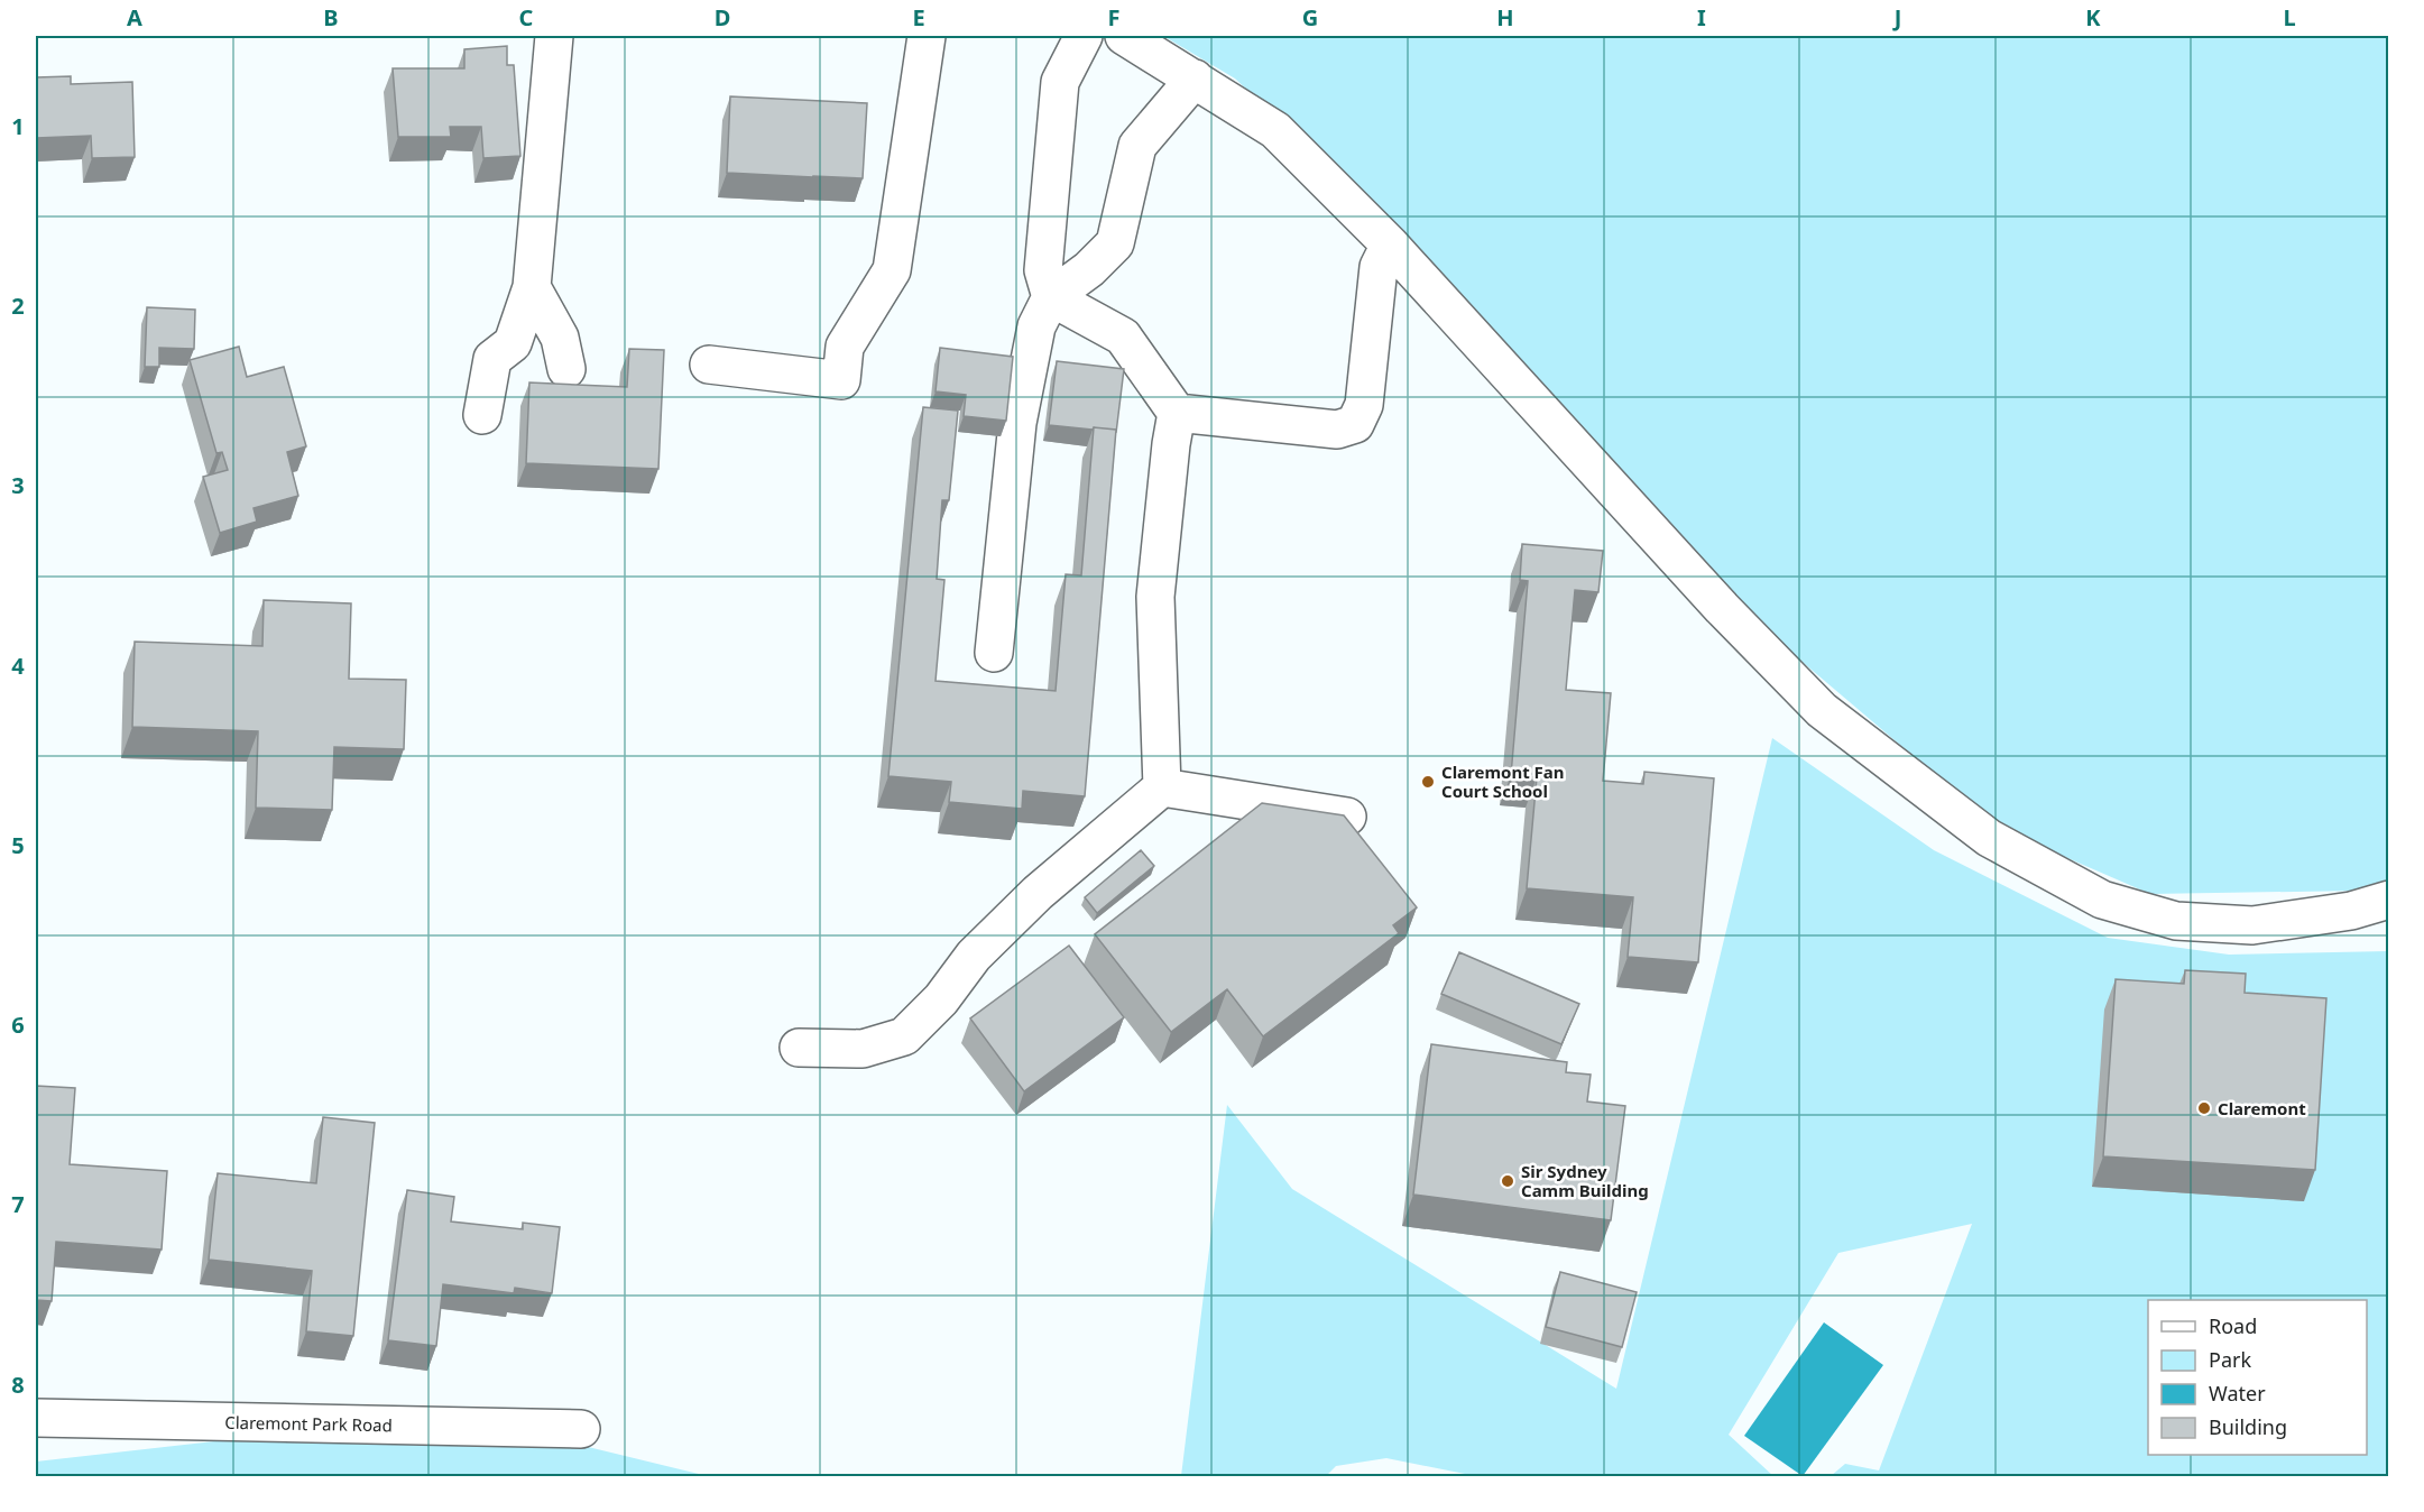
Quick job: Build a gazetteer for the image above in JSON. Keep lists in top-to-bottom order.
{
  "streets": {
    "street": ["Claremont Park Road"]
  },
  "places": ["Claremont Fan Court School", "Claremont", "Sir Sydney Camm Building"],
  "legend": [
    "Road",
    "Park",
    "Water",
    "Building"
  ],
  "grid": {
    "columns": [
      "A",
      "B",
      "C",
      "D",
      "E",
      "F",
      "G",
      "H",
      "I",
      "J",
      "K",
      "L"
    ],
    "rows": [
      "1",
      "2",
      "3",
      "4",
      "5",
      "6",
      "7",
      "8"
    ]
  }
}
